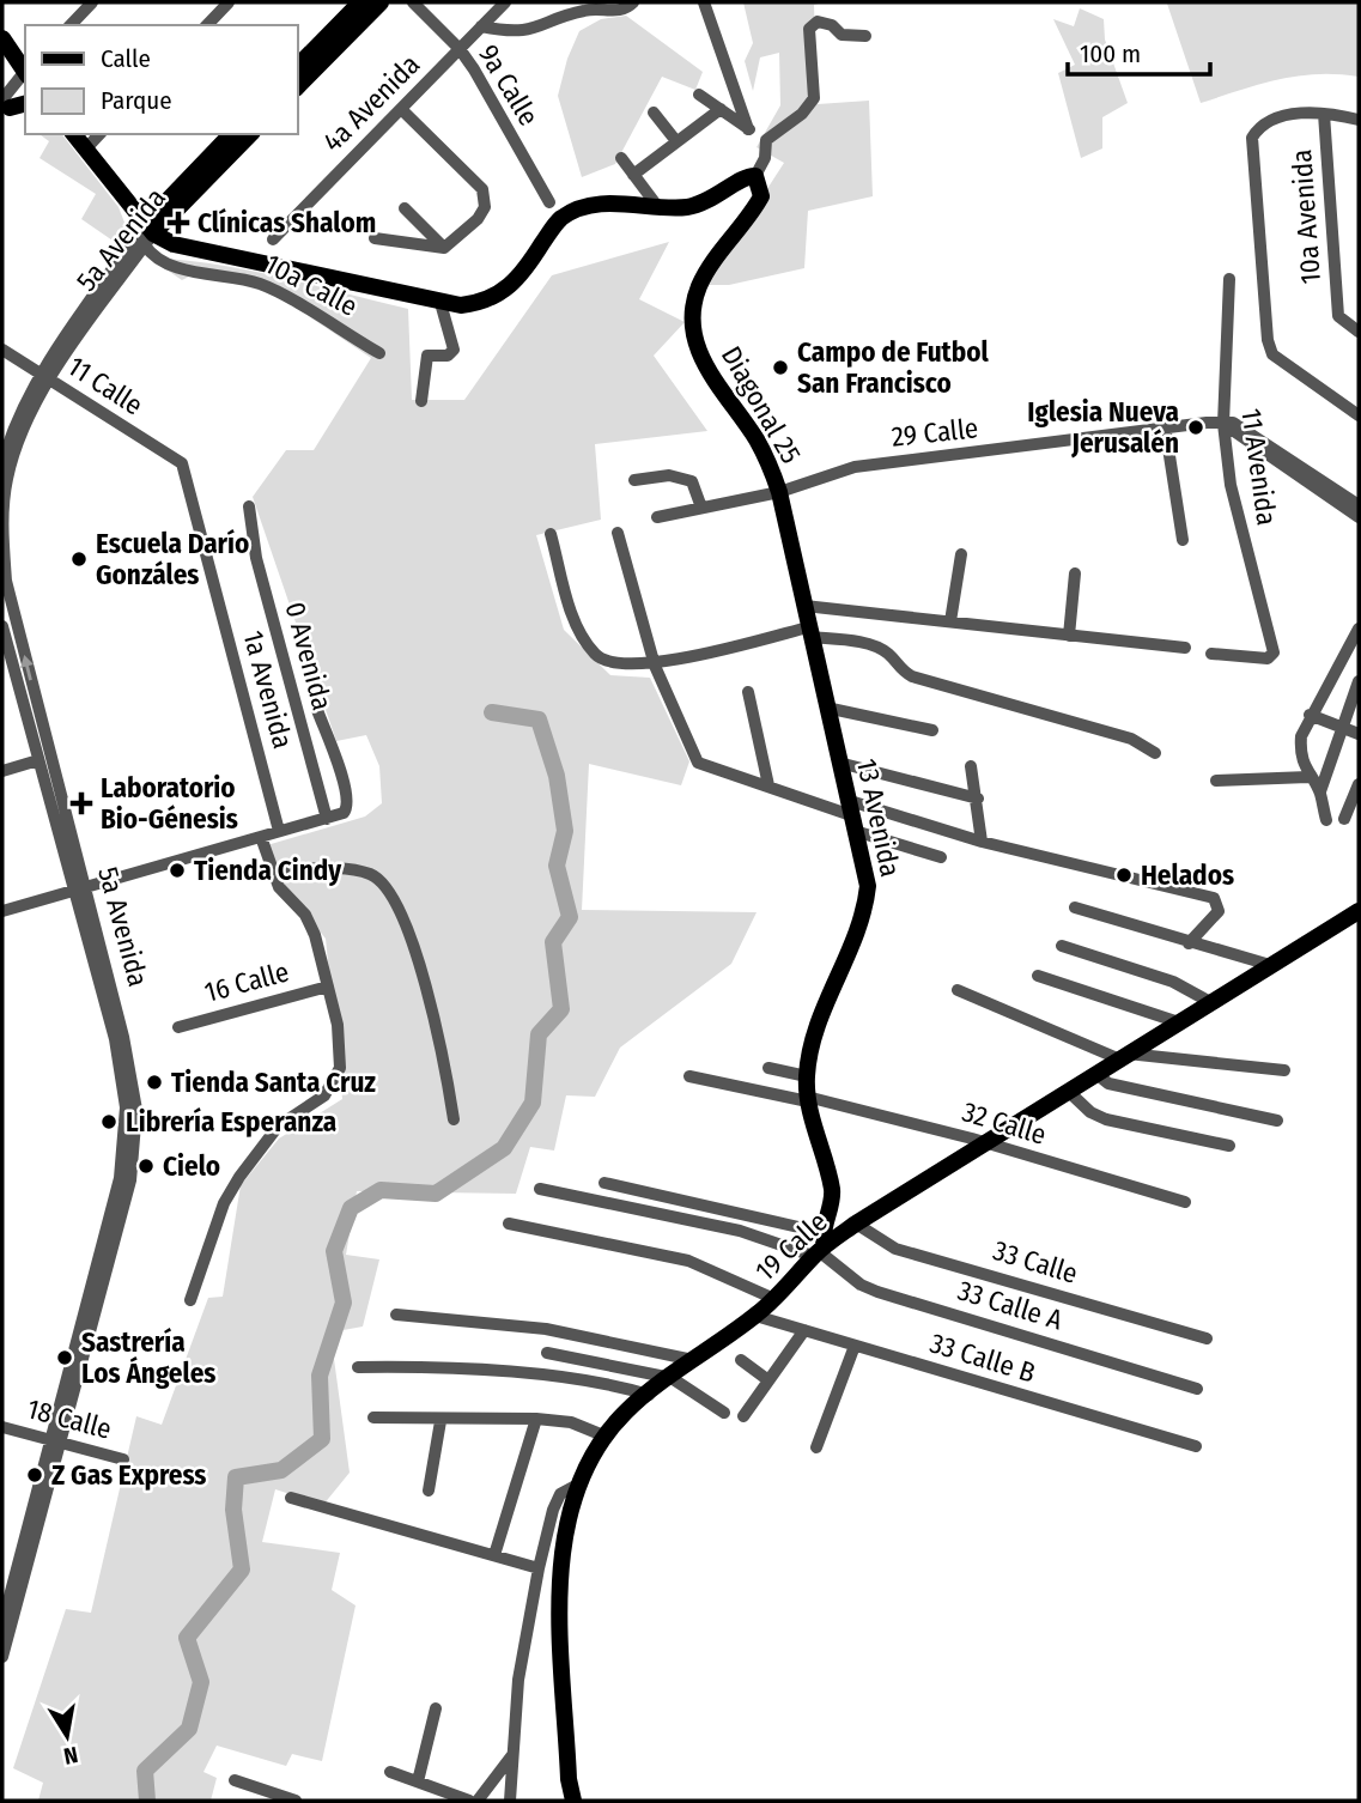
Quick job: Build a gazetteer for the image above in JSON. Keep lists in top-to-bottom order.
{
  "streets": {
    "main road": [
      "5a Avenida",
      "10a Calle",
      "Diagonal 25",
      "13 Avenida",
      "19 Calle"
    ],
    "street": [
      "9a Calle",
      "4a Avenida",
      "10a Avenida",
      "11 Calle",
      "29 Calle",
      "11 Avenida",
      "0 Avenida",
      "1a Avenida",
      "16 Calle",
      "32 Calle",
      "33 Calle",
      "33 Calle A",
      "33 Calle B",
      "18 Calle"
    ]
  },
  "crossings": [
    ["9a Calle", "4a Avenida"],
    ["5a Avenida", "10a Calle"],
    ["5a Avenida", "11 Calle"],
    ["5a Avenida", "18 Calle"],
    ["11 Calle", "1a Avenida"],
    ["Diagonal 25", "29 Calle"],
    ["Diagonal 25", "13 Avenida"],
    ["29 Calle", "11 Avenida"],
    ["29 Calle", "13 Avenida"],
    ["13 Avenida", "32 Calle"],
    ["13 Avenida", "19 Calle"],
    ["13 Avenida", "33 Calle A"],
    ["32 Calle", "19 Calle"],
    ["19 Calle", "33 Calle"],
    ["19 Calle", "33 Calle A"],
    ["19 Calle", "33 Calle B"]
  ],
  "places": {
    "health": ["Clínicas Shalom", "Laboratorio Bio-Génesis"],
    "other": [
      "Campo de Futbol San Francisco",
      "Iglesia Nueva Jerusalén",
      "Escuela Darío Gonzáles",
      "Tienda Cindy",
      "Helados",
      "Tienda Santa Cruz",
      "Librería Esperanza",
      "Cielo",
      "Sastrería Los Ángeles",
      "Z Gas Express"
    ]
  },
  "legend": ["Calle", "Parque"],
  "scale_bar": "100 m",
  "north": "bottom"
}
